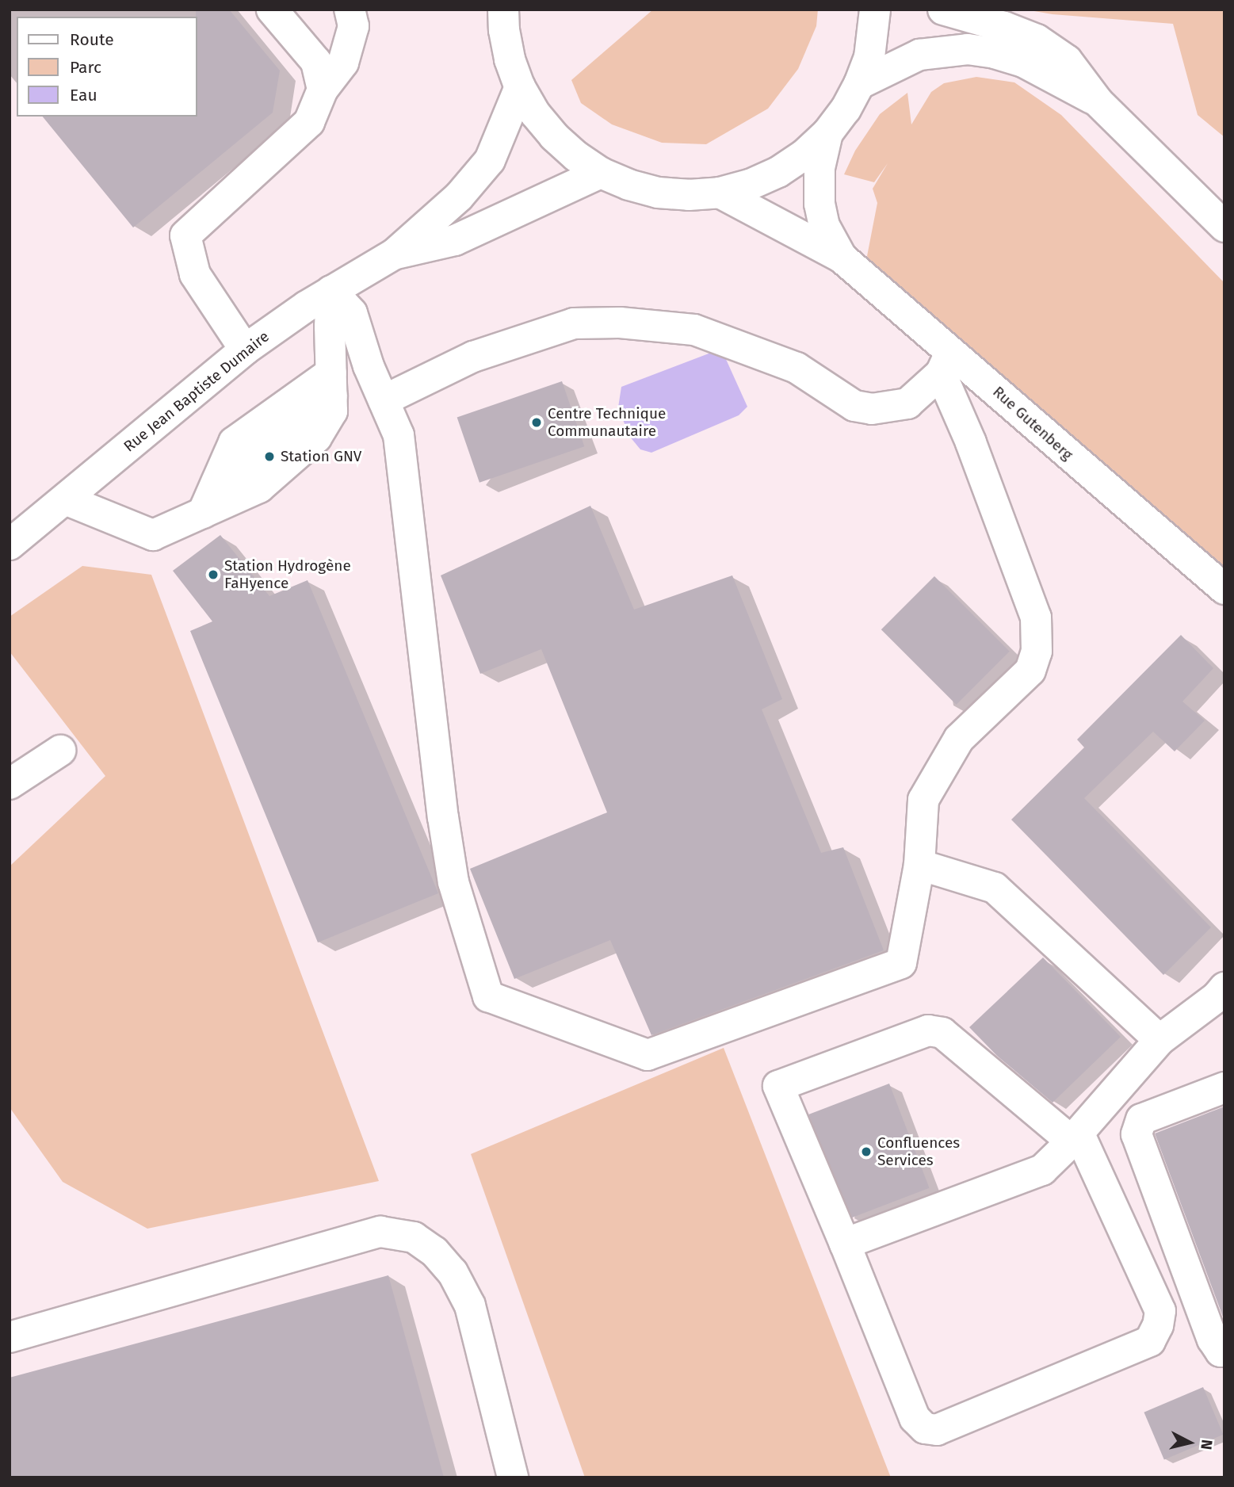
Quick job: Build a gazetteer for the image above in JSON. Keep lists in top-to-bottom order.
{
  "streets": {
    "street": ["Rue Jean Baptiste Dumaire", "Rue Gutenberg"]
  },
  "places": [
    "Centre Technique Communautaire",
    "Station GNV",
    "Station Hydrogène FaHyence",
    "Confluences Services"
  ],
  "legend": ["Route", "Parc", "Eau"],
  "north": "right"
}
